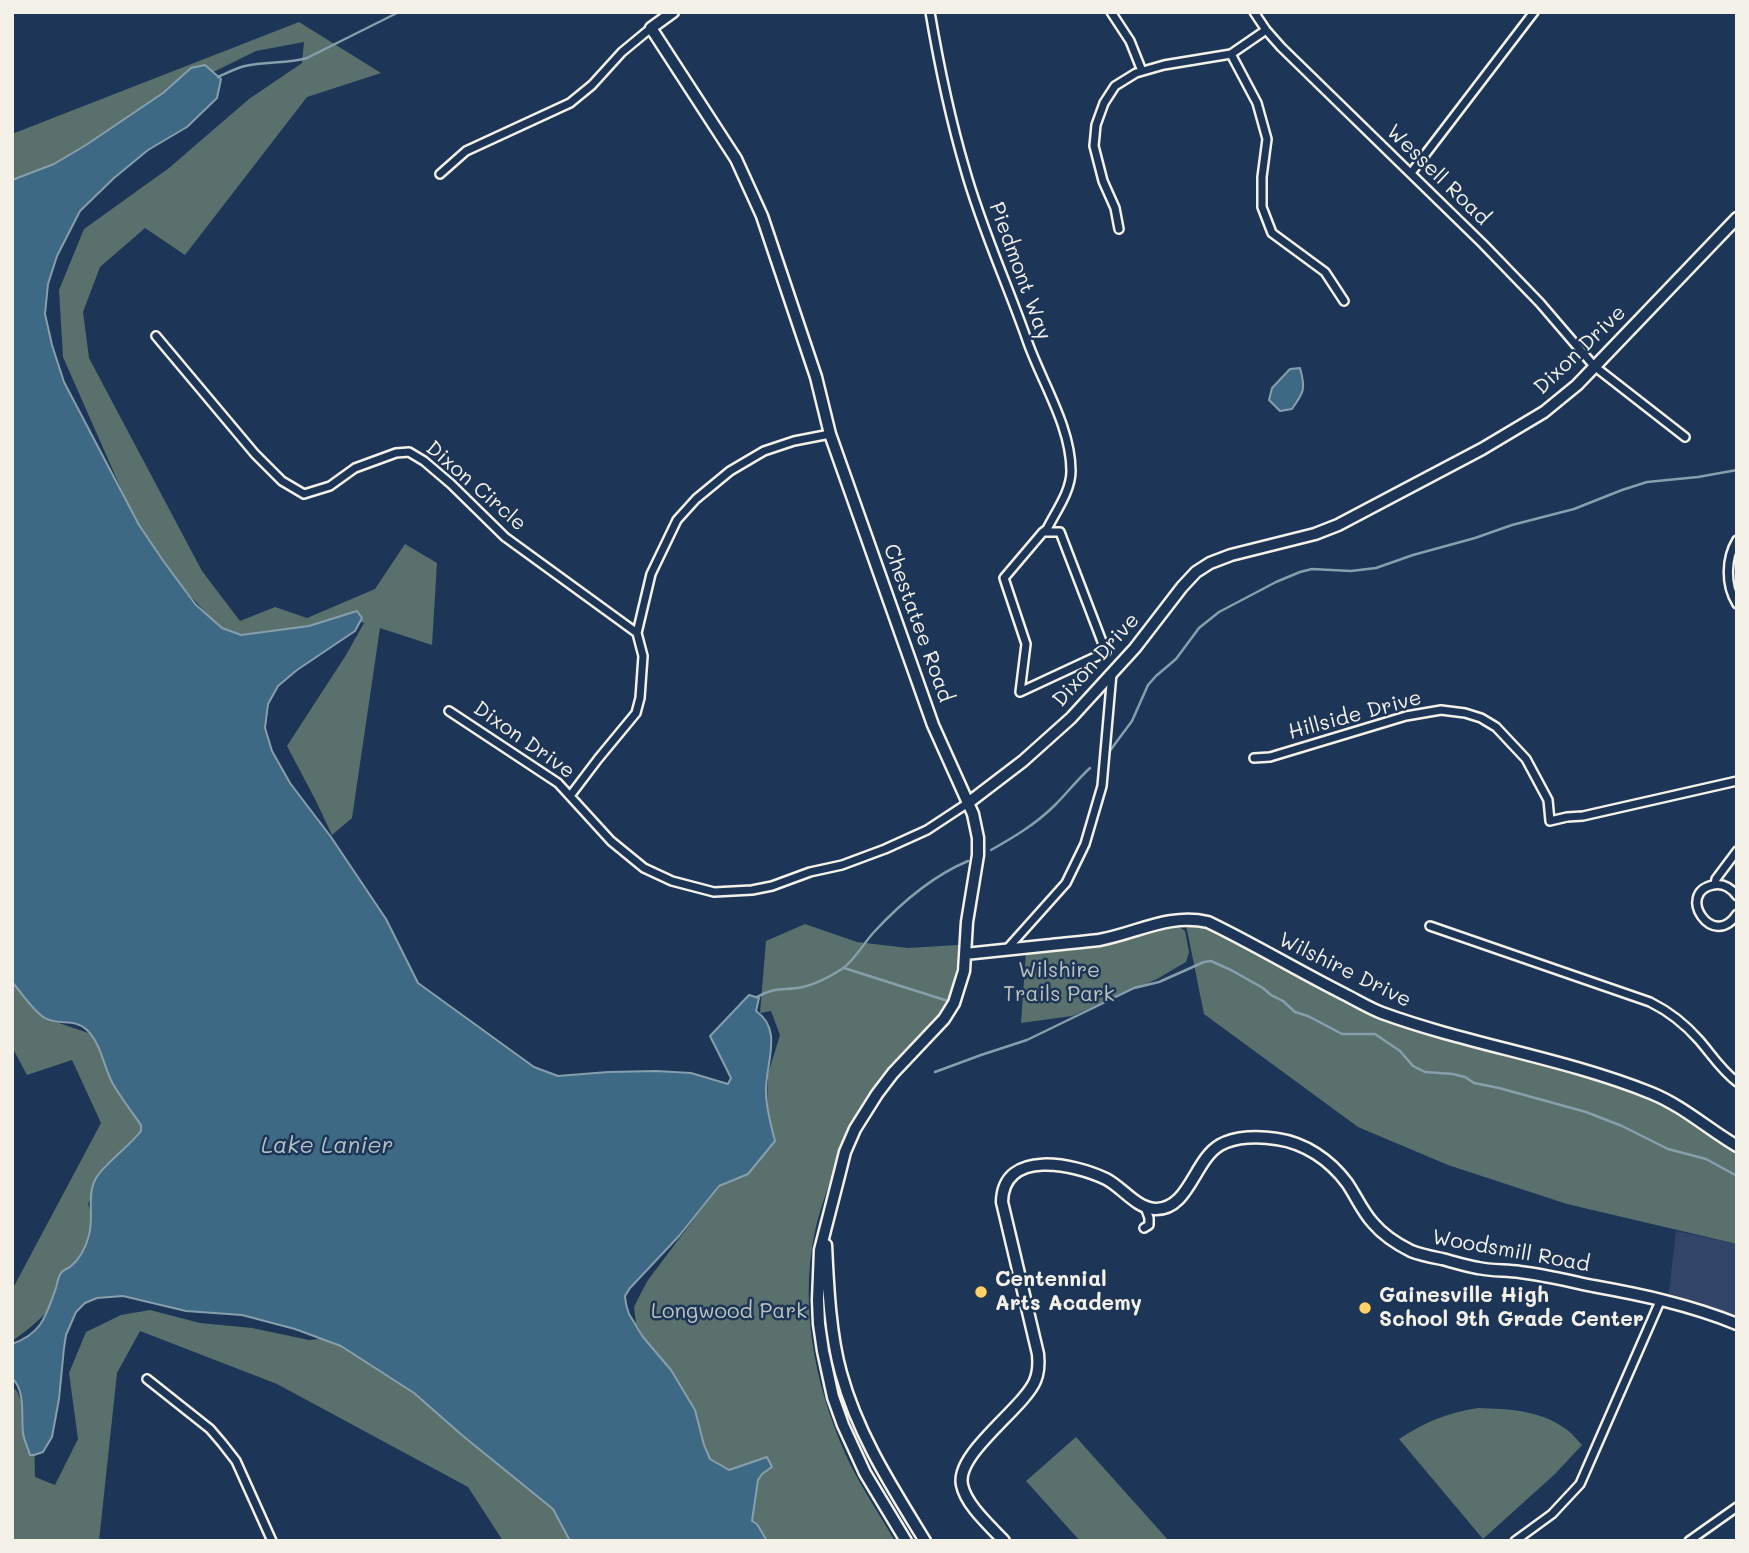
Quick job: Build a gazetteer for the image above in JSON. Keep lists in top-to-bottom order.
{
  "streets": {
    "street": [
      "Wessell Road",
      "Piedmont Way",
      "Dixon Drive",
      "Dixon Circle",
      "Chestatee Road",
      "Hillside Drive",
      "Wilshire Drive",
      "Woodsmill Road"
    ]
  },
  "crossings": [
    ["Wessell Road", "Dixon Drive"],
    ["Dixon Drive", "Chestatee Road"],
    ["Chestatee Road", "Wilshire Drive"]
  ],
  "water": ["Lake Lanier"],
  "parks": ["Wilshire Trails Park", "Longwood Park"],
  "places": ["Centennial Arts Academy", "Gainesville High School 9th Grade Center"]
}
